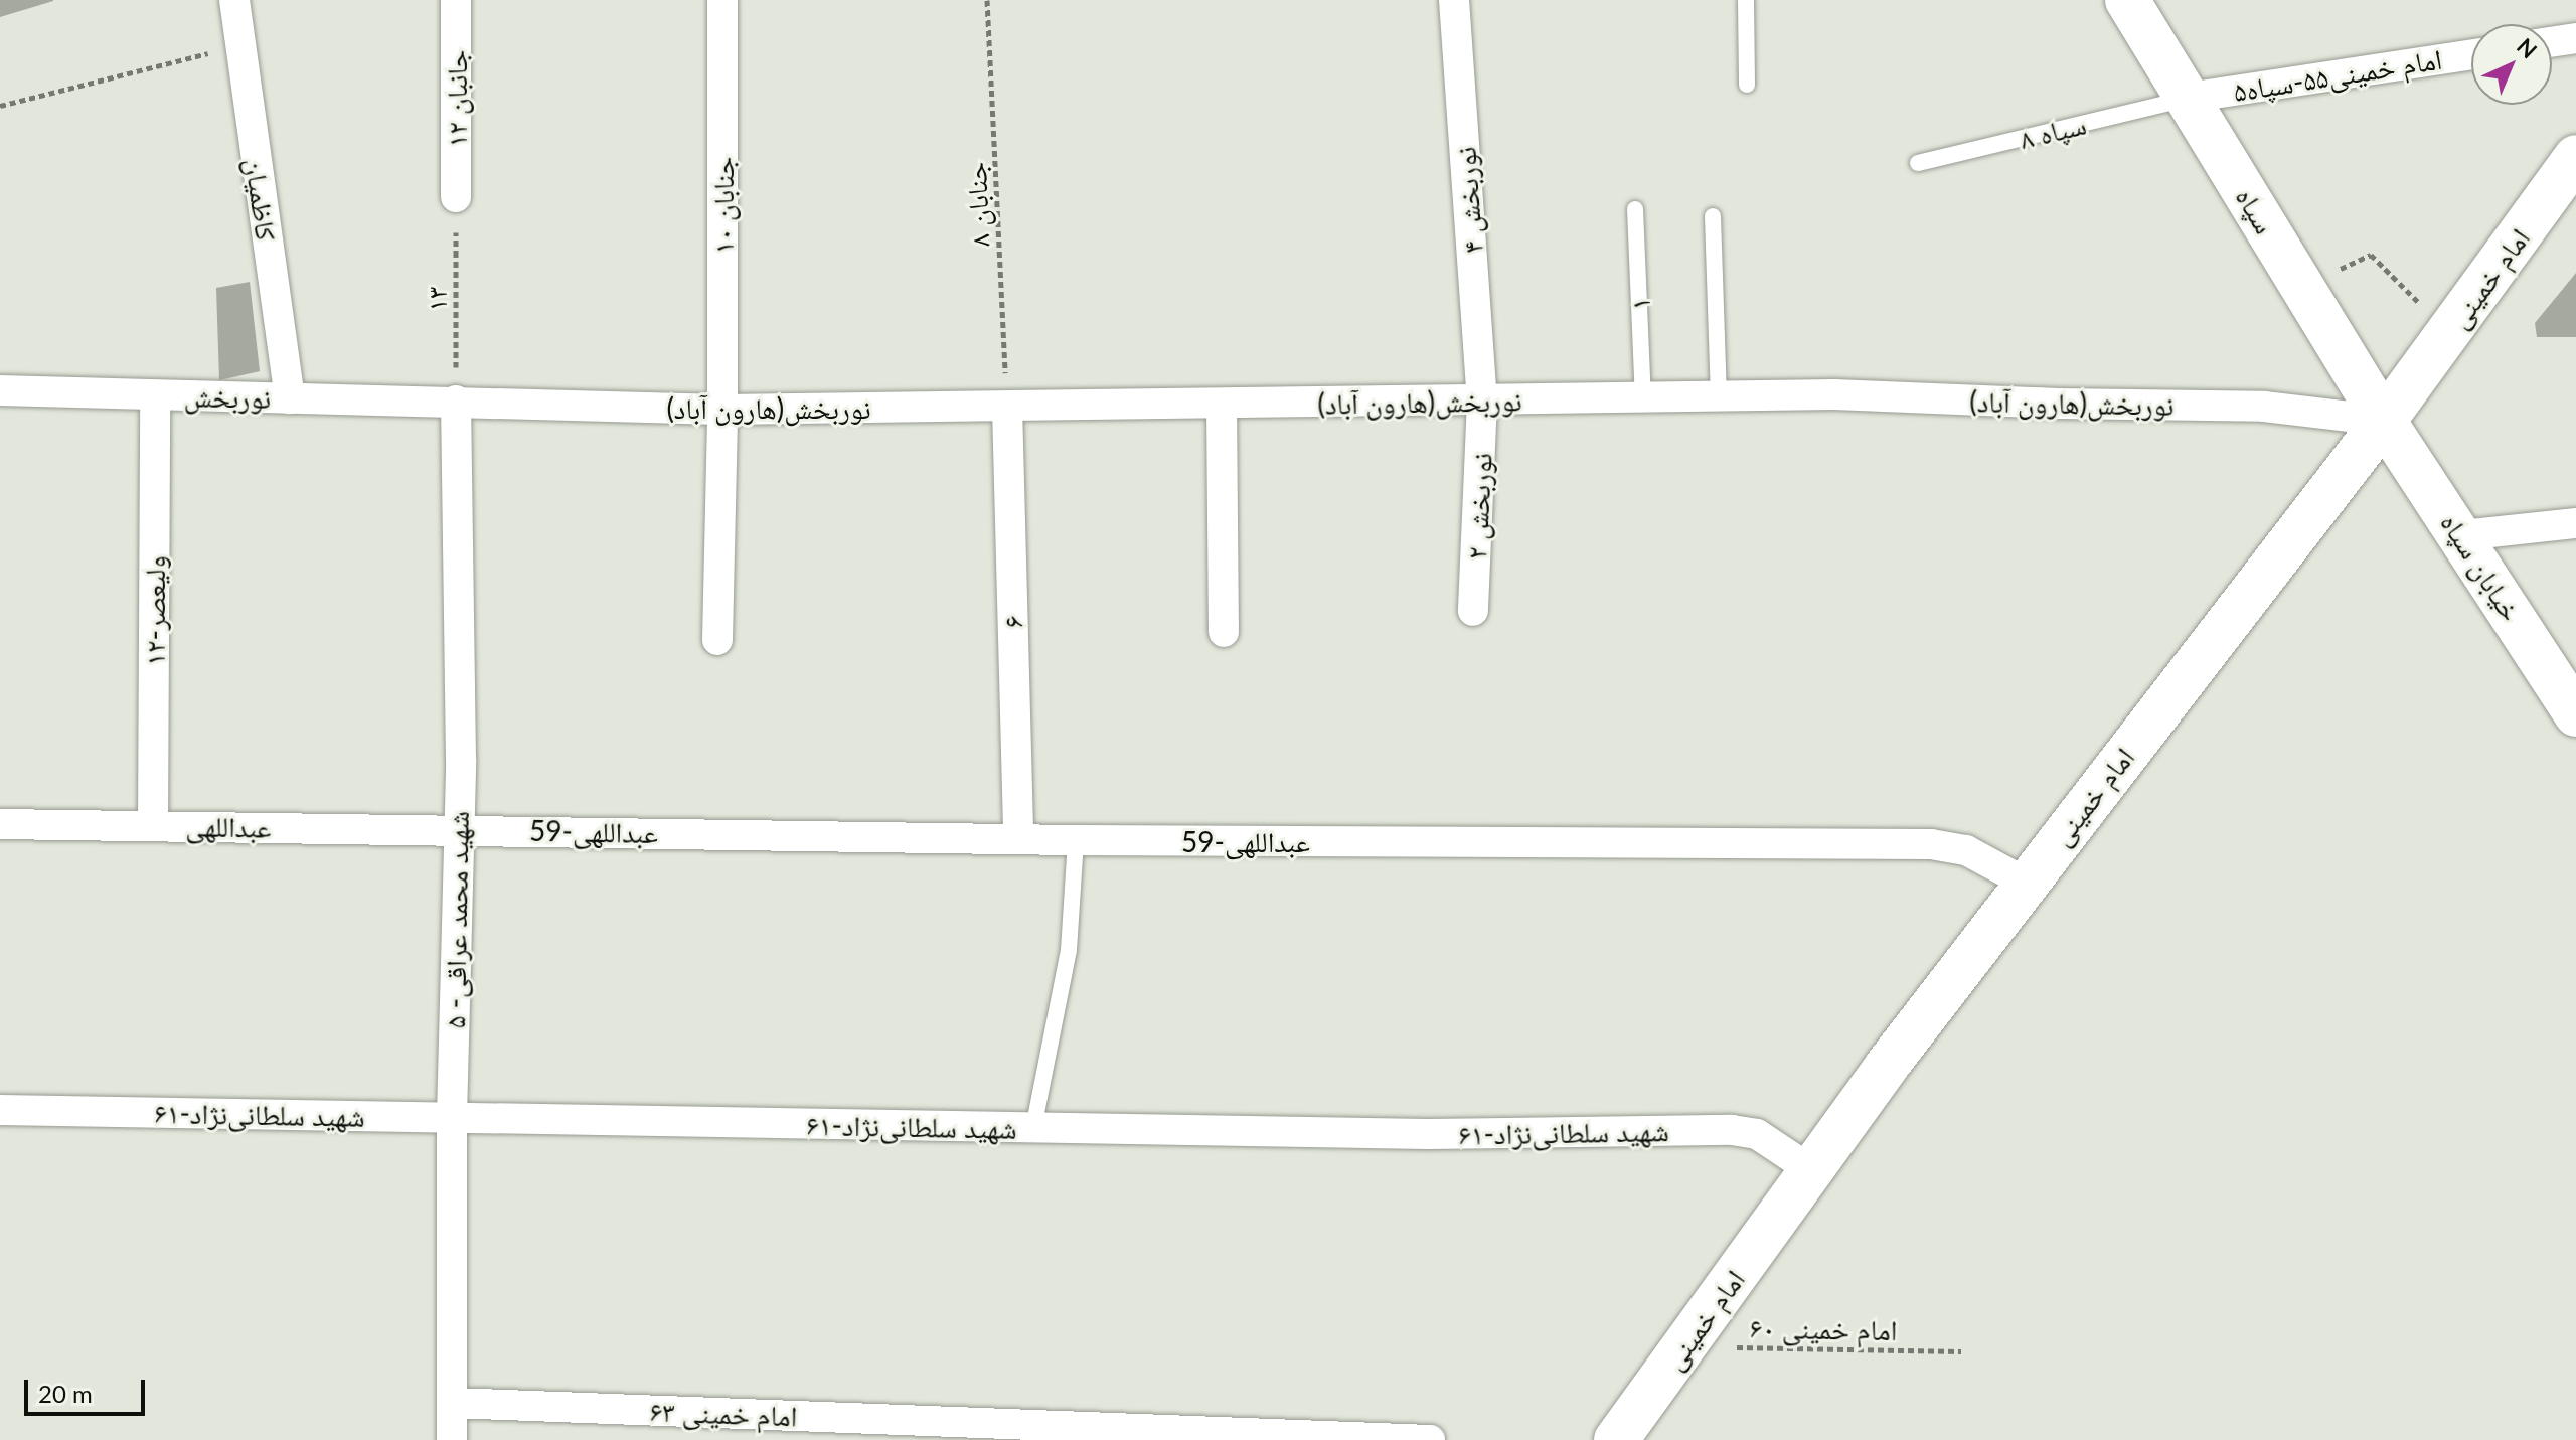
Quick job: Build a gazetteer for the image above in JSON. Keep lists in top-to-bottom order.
{
  "streets": {
    "main road": ["سپاه", "امام خمینی", "خیابان سپاه"],
    "street": [
      "امام خمینی۵۵-سپاه۵",
      "جانبان ۱۲",
      "کاظمیان",
      "نوربخش ۴",
      "جنابان ۱۰",
      "نوربخش",
      "نوربخش(هارون آباد)",
      "نوربخش ۲",
      "ولیعصر-۱۲",
      "۶",
      "عبداللهی",
      "عبداللهی-59",
      "شهید محمد عراقی- ۵",
      "شهید سلطانی‌نژاد-۶۱",
      "امام خمینی ۶۳"
    ],
    "lane": ["سپاه ۸", "۱"],
    "path": ["جنابان ۸", "۱۳", "امام خمینی ۶۰"]
  },
  "crossings": [
    ["امام خمینی۵۵-سپاه۵", "سپاه ۸"],
    ["امام خمینی۵۵-سپاه۵", "سپاه"],
    ["جانبان ۱۲", "۱۳"],
    ["سپاه ۸", "سپاه"],
    ["کاظمیان", "نوربخش"],
    ["نوربخش ۴", "نوربخش(هارون آباد)"],
    ["نوربخش ۴", "نوربخش ۲"],
    ["جنابان ۸", "نوربخش(هارون آباد)"],
    ["جنابان ۸", "۶"],
    ["جنابان ۱۰", "نوربخش(هارون آباد)"],
    ["سپاه", "امام خمینی"],
    ["سپاه", "نوربخش(هارون آباد)"],
    ["سپاه", "خیابان سپاه"],
    ["امام خمینی", "نوربخش(هارون آباد)"],
    ["امام خمینی", "خیابان سپاه"],
    ["امام خمینی", "عبداللهی-59"],
    ["امام خمینی", "شهید سلطانی‌نژاد-۶۱"],
    ["امام خمینی", "امام خمینی ۶۰"],
    ["۱۳", "نوربخش"],
    ["۱۳", "نوربخش(هارون آباد)"],
    ["۱۳", "شهید محمد عراقی- ۵"],
    ["۱", "نوربخش(هارون آباد)"],
    ["نوربخش", "نوربخش(هارون آباد)"],
    ["نوربخش", "ولیعصر-۱۲"],
    ["نوربخش", "شهید محمد عراقی- ۵"],
    ["نوربخش(هارون آباد)", "نوربخش ۲"],
    ["نوربخش(هارون آباد)", "خیابان سپاه"],
    ["نوربخش(هارون آباد)", "۶"],
    ["نوربخش(هارون آباد)", "شهید محمد عراقی- ۵"],
    ["ولیعصر-۱۲", "عبداللهی"],
    ["۶", "عبداللهی-59"],
    ["عبداللهی", "عبداللهی-59"],
    ["عبداللهی", "شهید محمد عراقی- ۵"],
    ["عبداللهی-59", "شهید محمد عراقی- ۵"],
    ["شهید محمد عراقی- ۵", "شهید سلطانی‌نژاد-۶۱"],
    ["شهید محمد عراقی- ۵", "امام خمینی ۶۳"]
  ],
  "scale_bar": "20 m",
  "north": "top right"
}
